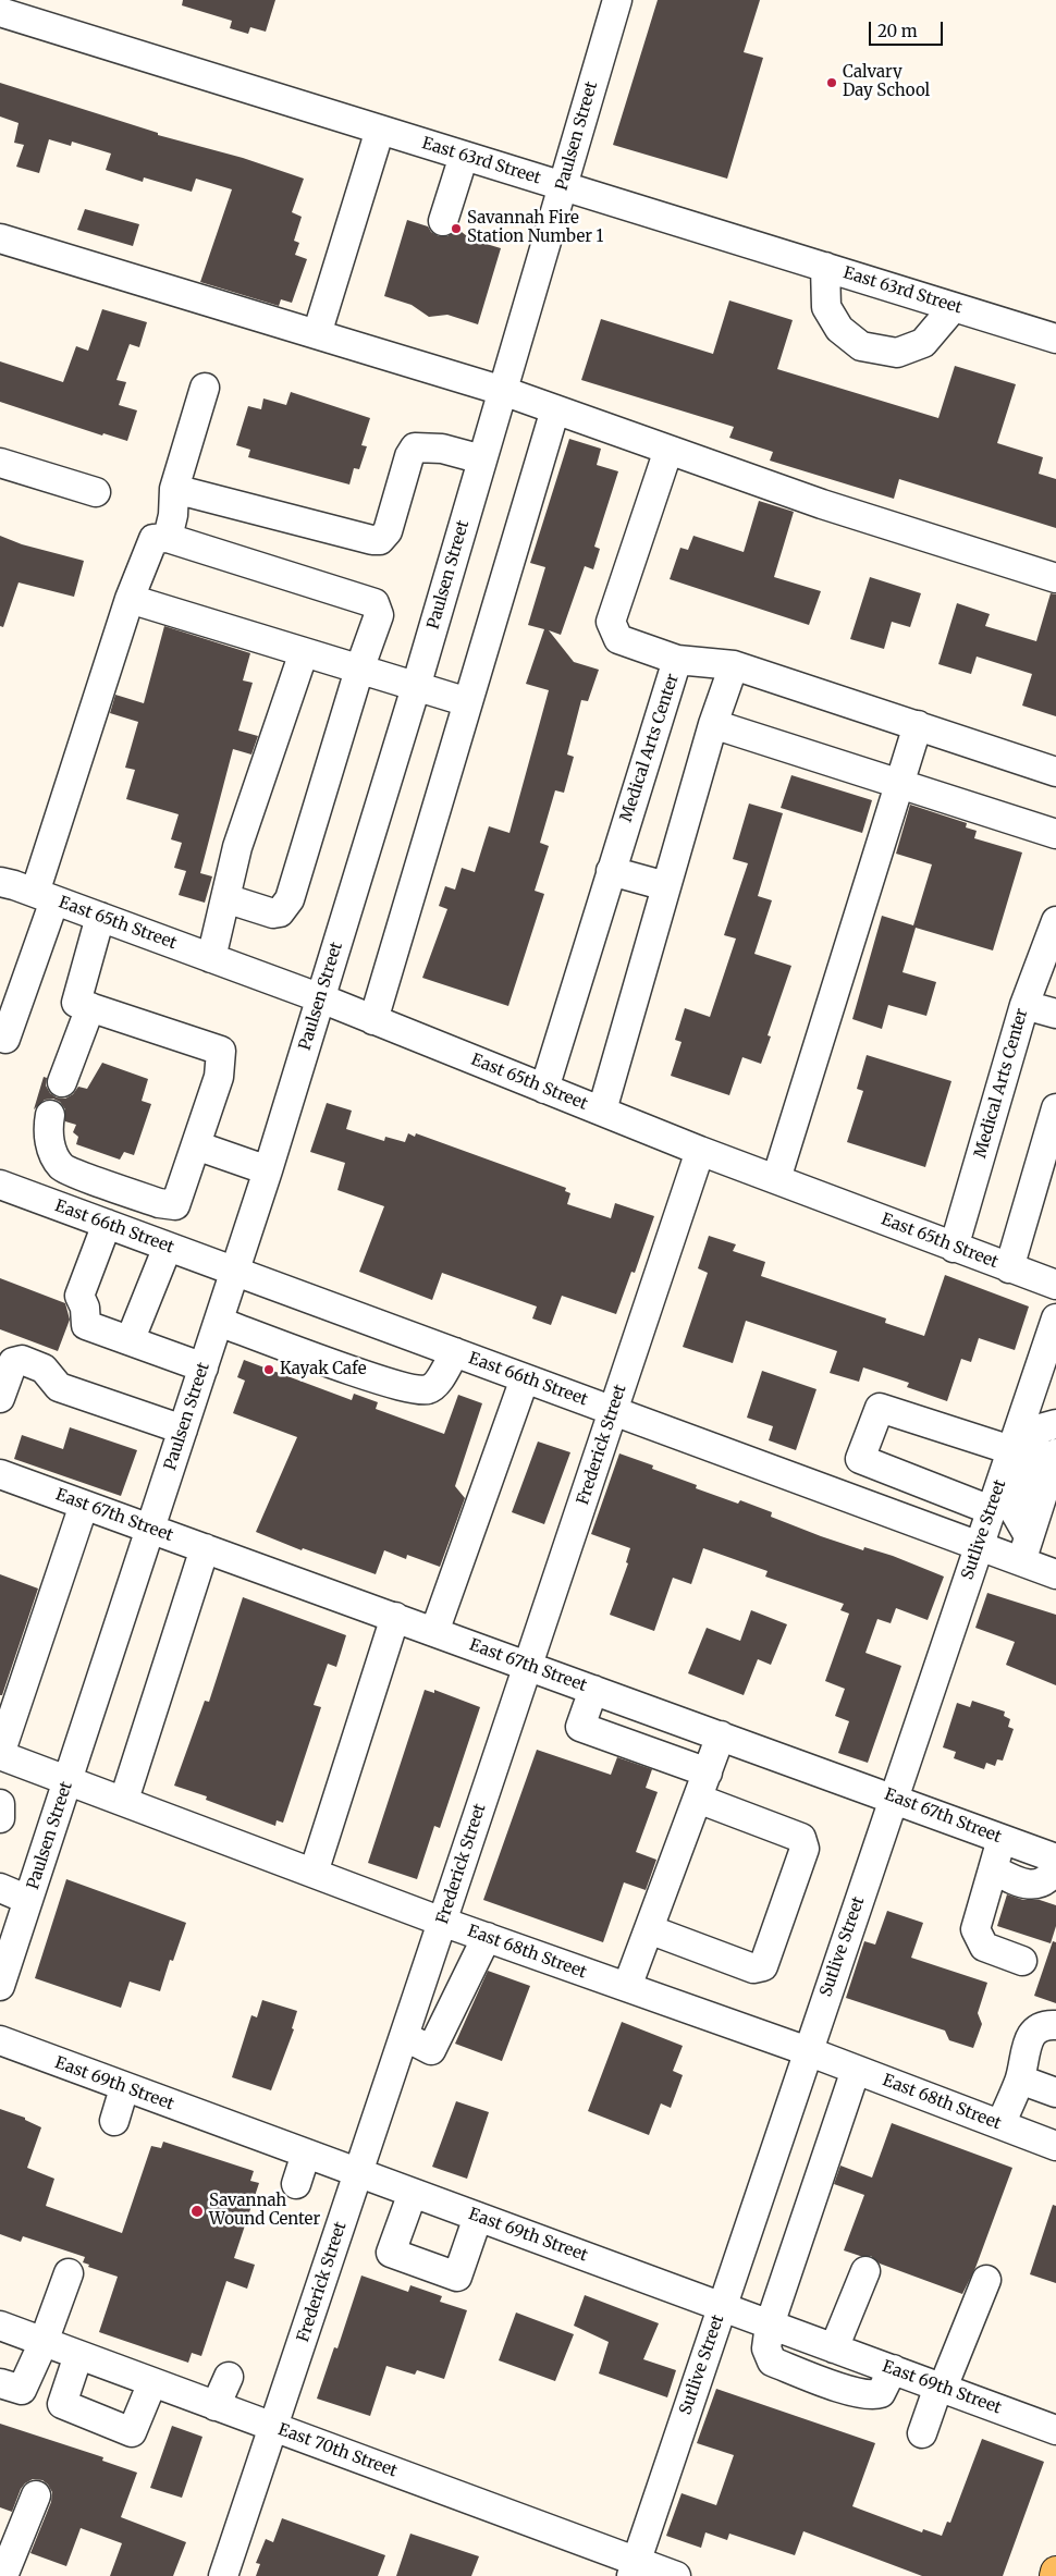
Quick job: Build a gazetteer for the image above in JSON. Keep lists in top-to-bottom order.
{
  "streets": {
    "street": [
      "Paulsen Street",
      "East 63rd Street",
      "Medical Arts Center",
      "East 65th Street",
      "East 66th Street",
      "Frederick Street",
      "East 67th Street",
      "Sutlive Street",
      "East 68th Street",
      "East 69th Street",
      "East 70th Street"
    ]
  },
  "crossings": [
    ["Paulsen Street", "East 63rd Street"],
    ["Paulsen Street", "East 65th Street"],
    ["Paulsen Street", "East 66th Street"],
    ["Paulsen Street", "East 67th Street"],
    ["Paulsen Street", "East 68th Street"],
    ["Medical Arts Center", "East 65th Street"],
    ["East 65th Street", "Frederick Street"],
    ["East 66th Street", "Frederick Street"],
    ["East 66th Street", "Sutlive Street"],
    ["Frederick Street", "East 67th Street"],
    ["Frederick Street", "East 68th Street"],
    ["Frederick Street", "East 69th Street"],
    ["Frederick Street", "East 70th Street"],
    ["East 67th Street", "Sutlive Street"],
    ["Sutlive Street", "East 68th Street"],
    ["Sutlive Street", "East 69th Street"],
    ["Sutlive Street", "East 70th Street"]
  ],
  "places": [
    "Calvary Day School",
    "Savannah Fire Station Number 1",
    "Kayak Cafe",
    "Savannah Wound Center"
  ],
  "scale_bar": "20 m"
}
